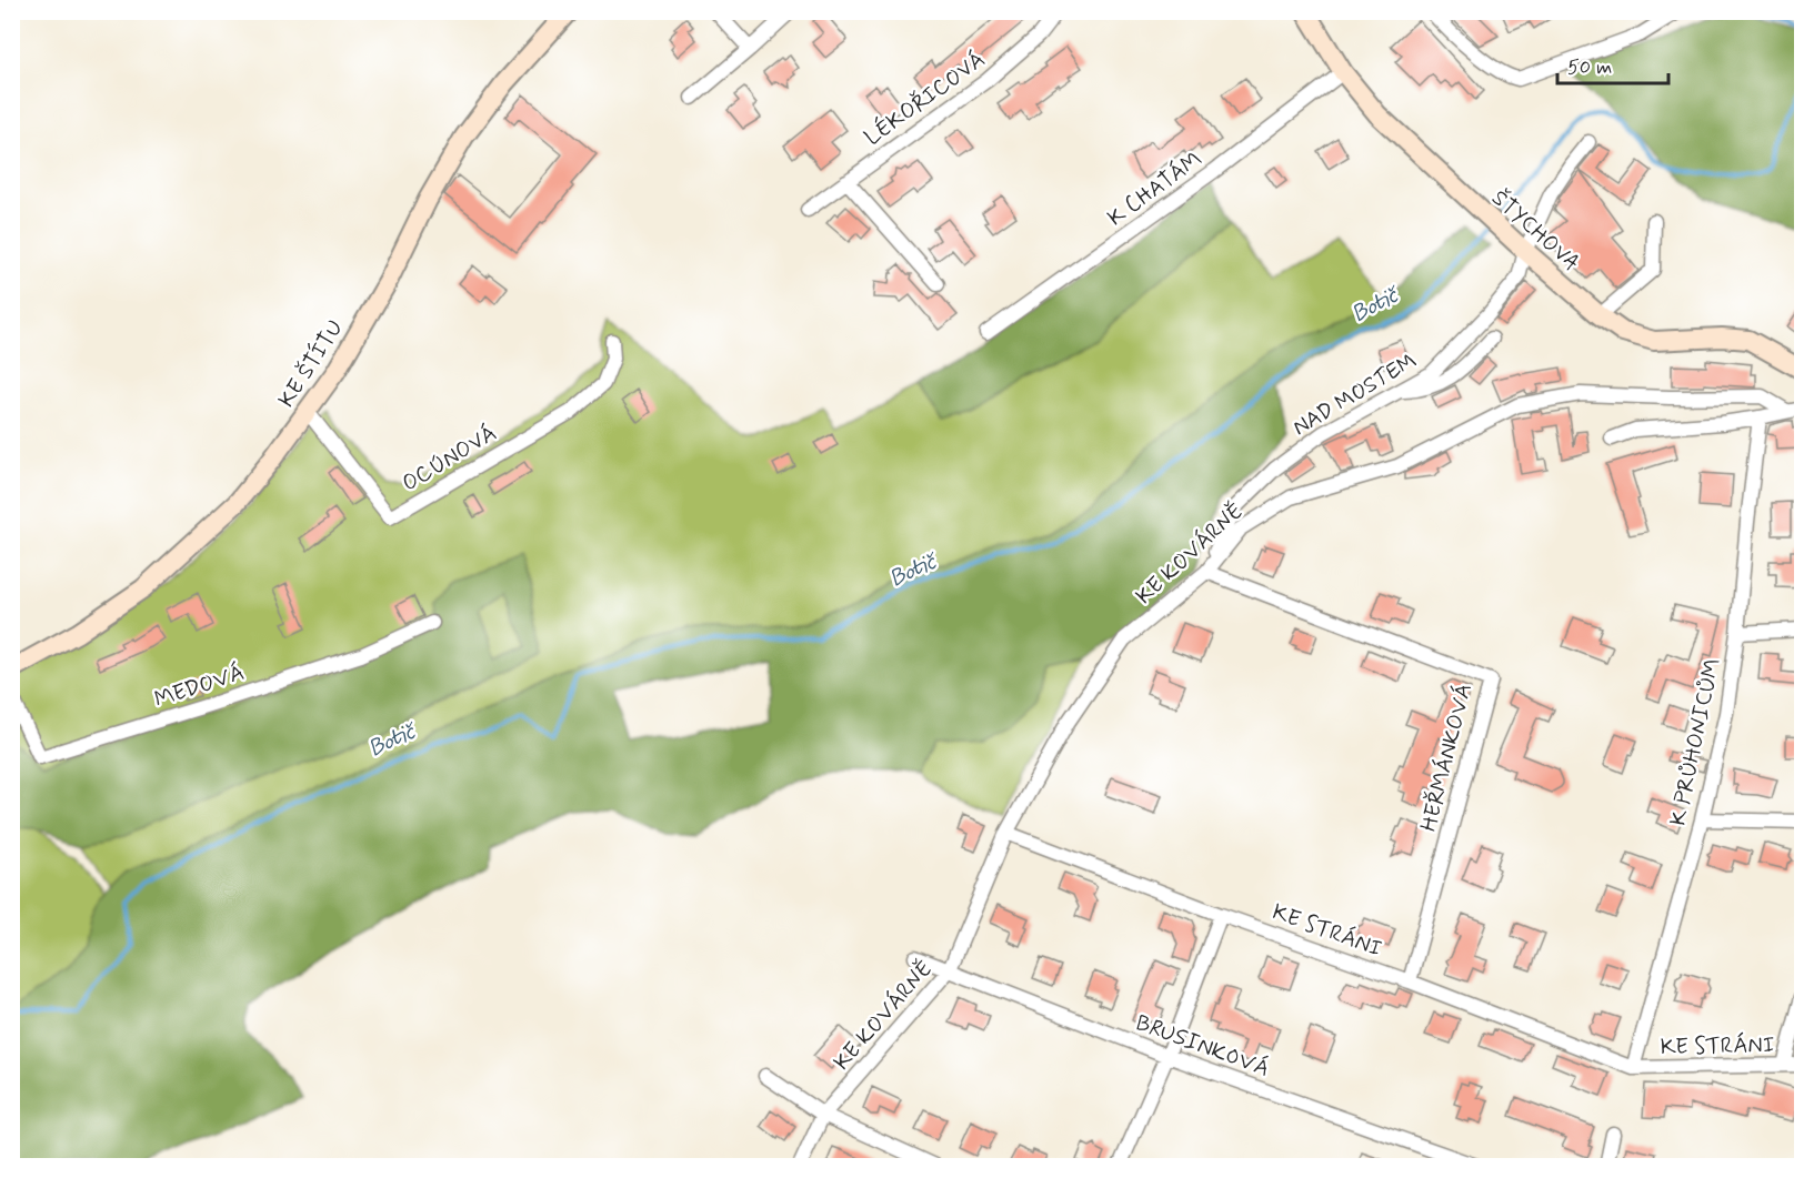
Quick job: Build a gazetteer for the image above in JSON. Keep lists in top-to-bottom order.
{
  "streets": {
    "street": [
      "LÉKOŘICOVÁ",
      "K CHATÁM",
      "ŠTYCHOVA",
      "KE ŠTÍTU",
      "NAD MOSTEM",
      "OCÚNOVÁ",
      "KE KOVÁRNĚ",
      "MEDOVÁ",
      "K PRŮHONICŮM",
      "HEŘMÁNKOVÁ",
      "KE STRÁNI",
      "BRUSINKOVÁ"
    ]
  },
  "crossings": [
    ["K CHATÁM", "ŠTYCHOVA"],
    ["ŠTYCHOVA", "NAD MOSTEM"],
    ["KE ŠTÍTU", "OCÚNOVÁ"],
    ["NAD MOSTEM", "KE KOVÁRNĚ"],
    ["NAD MOSTEM", "HEŘMÁNKOVÁ"],
    ["KE KOVÁRNĚ", "HEŘMÁNKOVÁ"],
    ["KE KOVÁRNĚ", "KE STRÁNI"],
    ["KE KOVÁRNĚ", "BRUSINKOVÁ"],
    ["K PRŮHONICŮM", "KE STRÁNI"],
    ["HEŘMÁNKOVÁ", "KE STRÁNI"]
  ],
  "water": ["Botič"],
  "scale_bar": "50 m"
}
